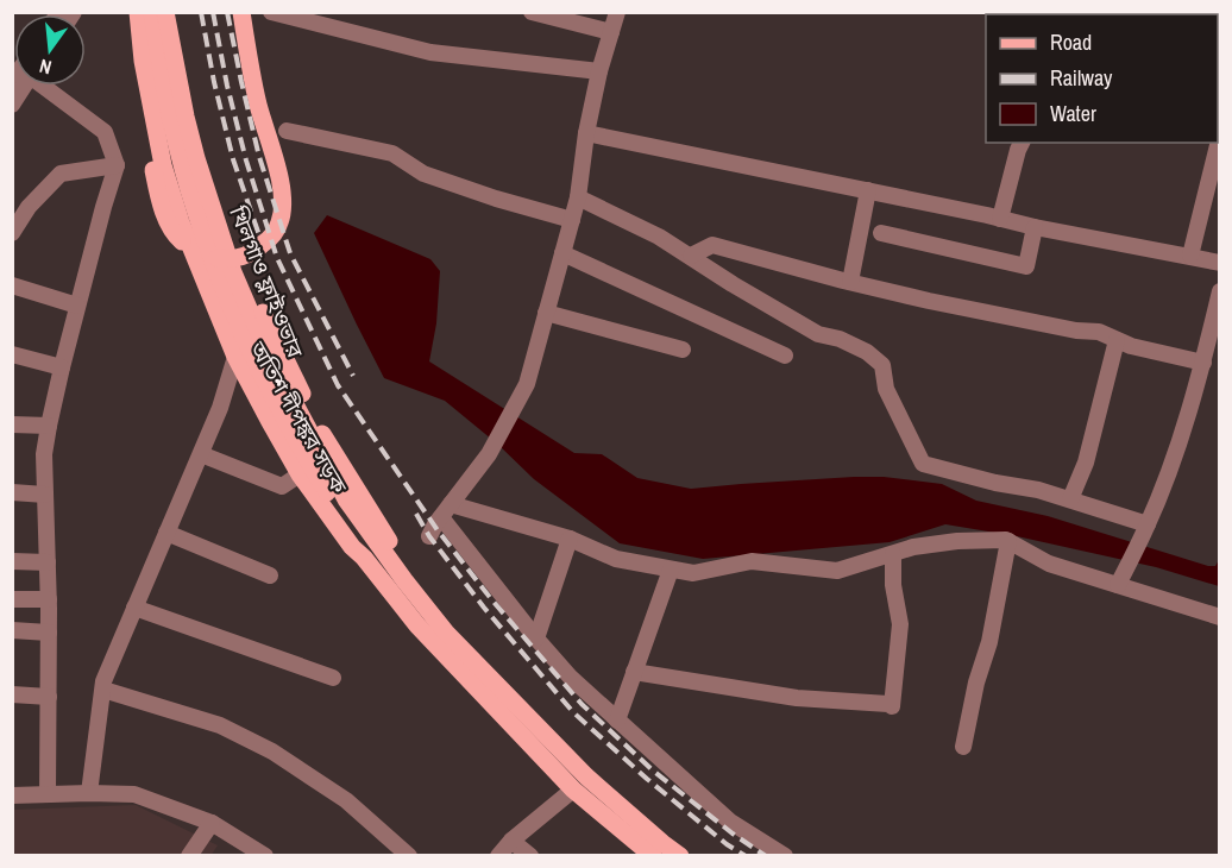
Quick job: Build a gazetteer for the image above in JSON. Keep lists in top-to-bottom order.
{
  "streets": {
    "main road": ["খিলগাও ফ্লাইওভার", "অতিশ দীপঙ্কর সড়ক"]
  },
  "crossings": [
    ["খিলগাও ফ্লাইওভার", "অতিশ দীপঙ্কর সড়ক"]
  ],
  "legend": ["Road", "Railway", "Water"],
  "north": "bottom"
}
